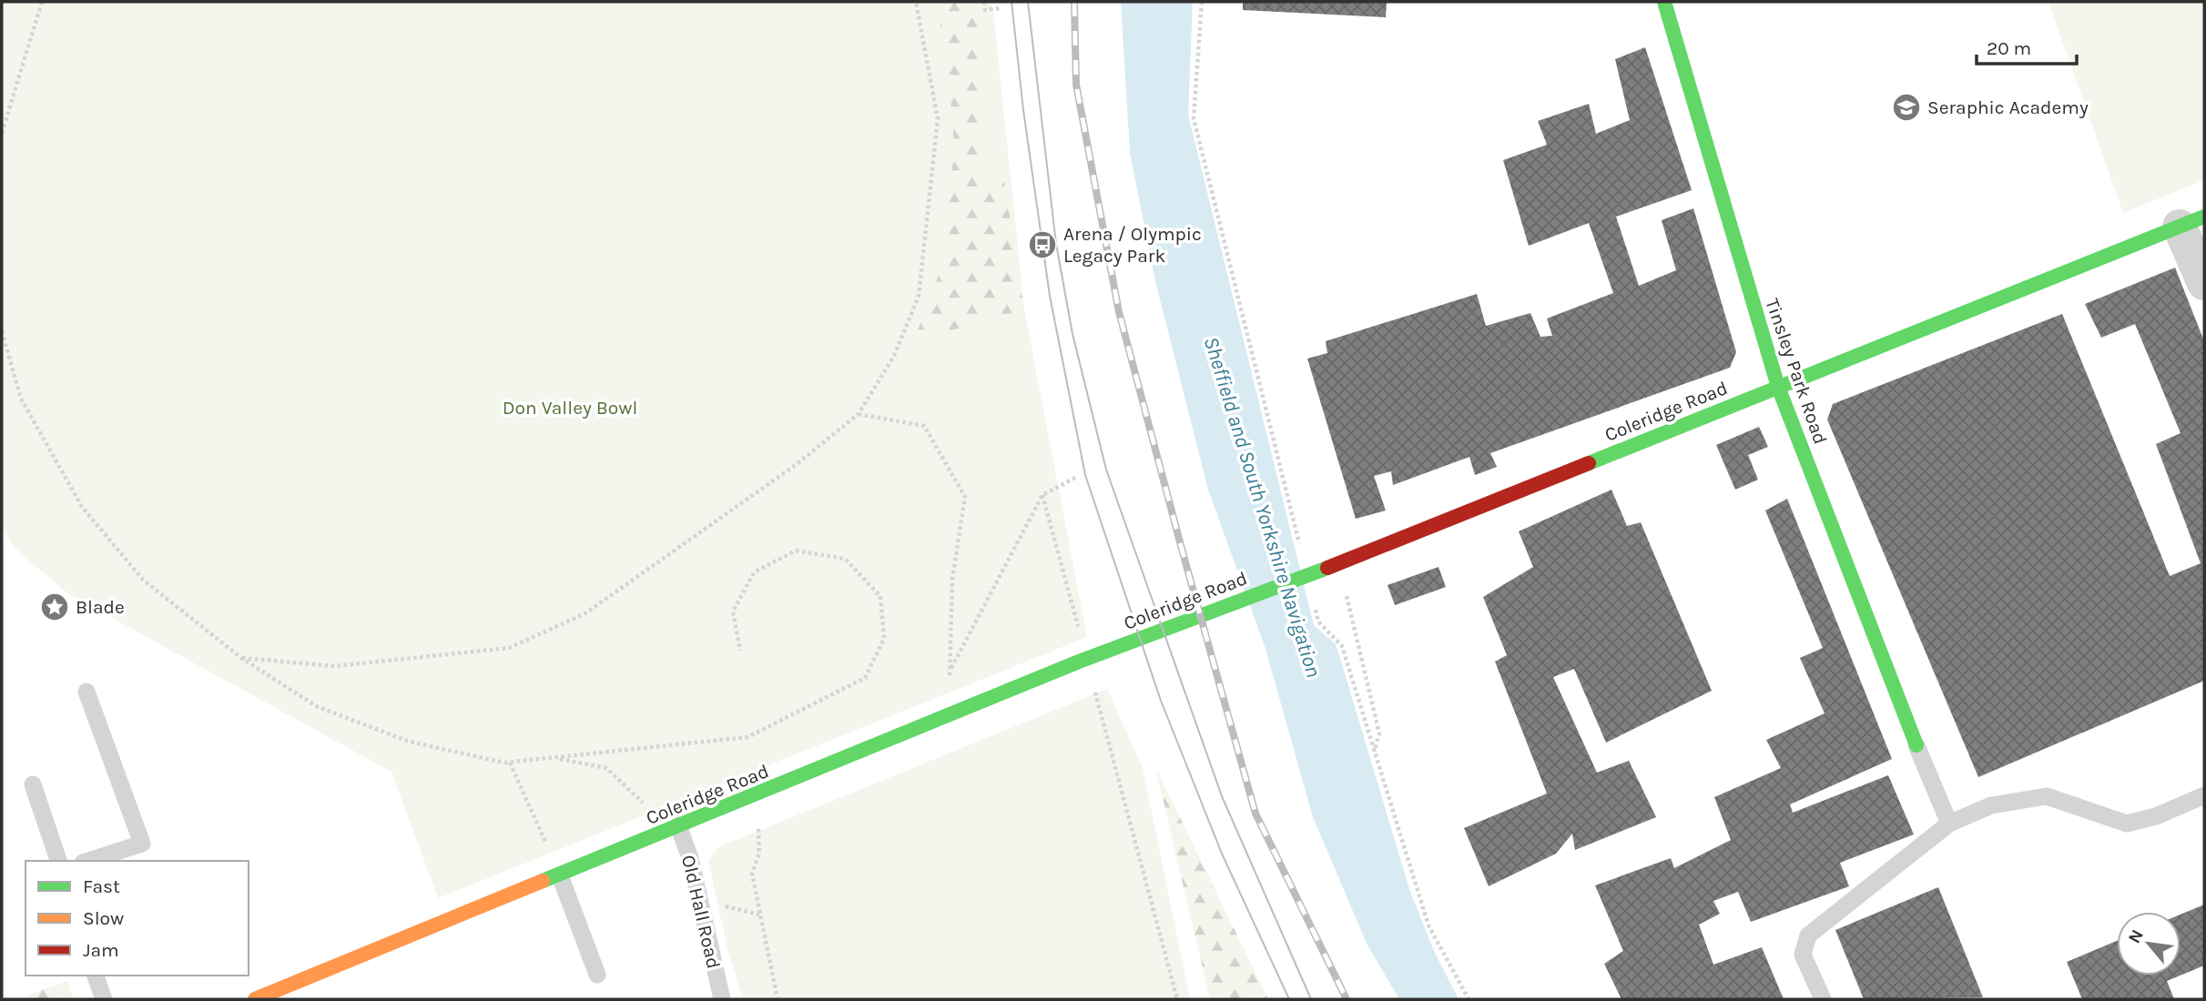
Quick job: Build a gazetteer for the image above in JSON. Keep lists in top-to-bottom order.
{
  "streets": {
    "street": ["Tinsley Park Road", "Coleridge Road"],
    "lane": ["Old Hall Road"]
  },
  "crossings": [
    ["Tinsley Park Road", "Coleridge Road"],
    ["Coleridge Road", "Old Hall Road"]
  ],
  "water": ["Sheffield and South Yorkshire Navigation"],
  "parks": ["Don Valley Bowl"],
  "places": {
    "school or university": ["Seraphic Academy"],
    "bus stop": ["Arena / Olympic Legacy Park"],
    "place": ["Blade"]
  },
  "legend": ["Fast", "Slow", "Jam"],
  "scale_bar": "20 m",
  "north": "top left"
}
